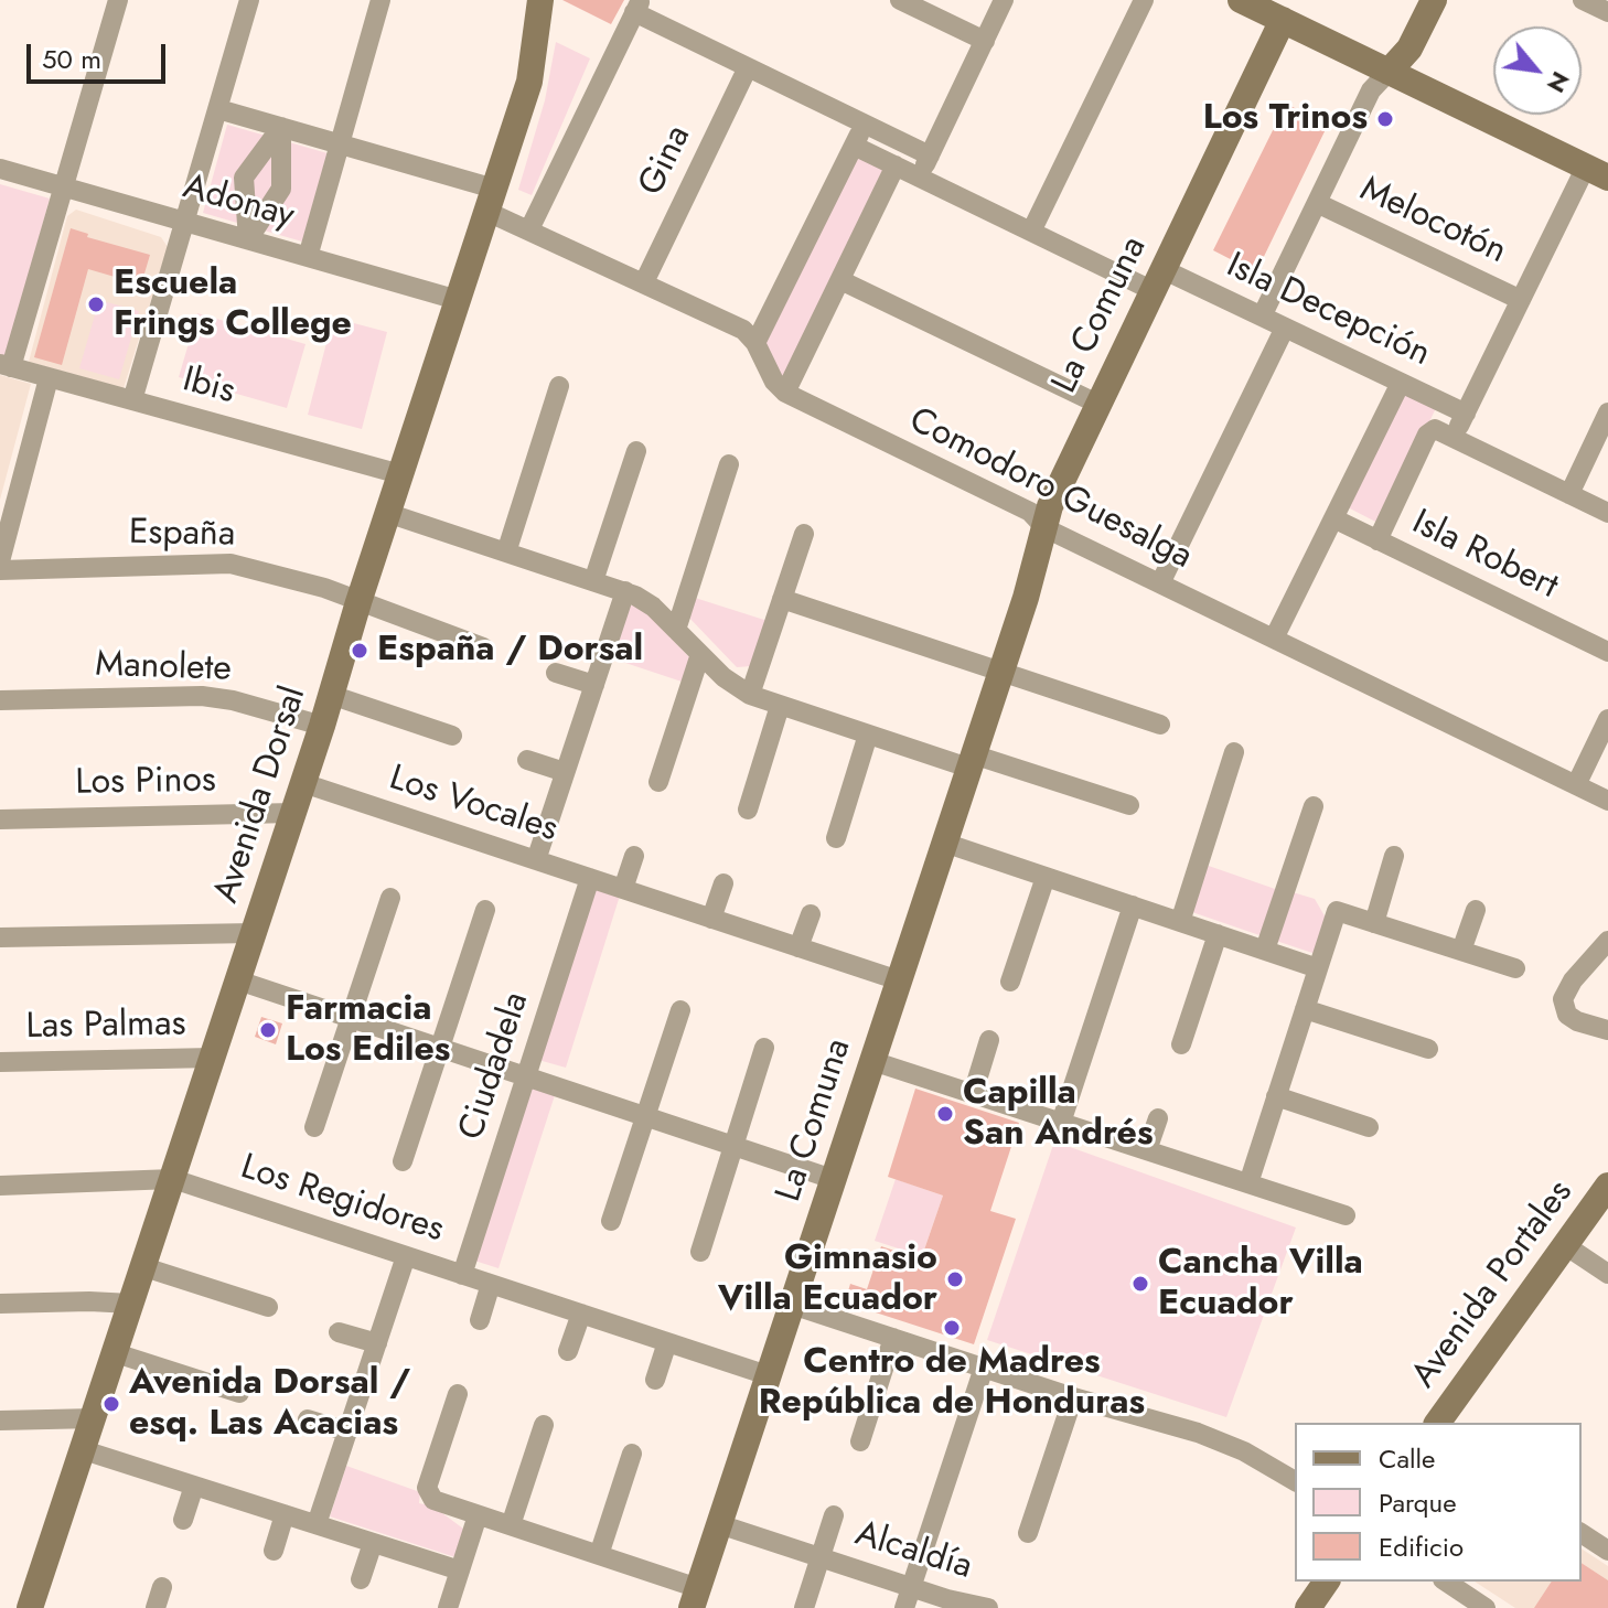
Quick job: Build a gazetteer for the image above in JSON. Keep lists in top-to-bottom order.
{
  "streets": {
    "street": [
      "Gina",
      "Adonay",
      "Melocotón",
      "Isla Decepción",
      "La Comuna",
      "Ibis",
      "Comodoro Guesalga",
      "España",
      "Isla Robert",
      "Manolete",
      "Los Pinos",
      "Avenida Dorsal",
      "Los Vocales",
      "Las Palmas",
      "Ciudadela",
      "Los Regidores",
      "Avenida Portales",
      "Alcaldía"
    ]
  },
  "crossings": [
    ["Adonay", "Avenida Dorsal"],
    ["Isla Decepción", "La Comuna"],
    ["La Comuna", "Comodoro Guesalga"],
    ["La Comuna", "Los Vocales"],
    ["La Comuna", "Los Regidores"],
    ["La Comuna", "Alcaldía"],
    ["Ibis", "Avenida Dorsal"],
    ["España", "Avenida Dorsal"],
    ["Manolete", "Avenida Dorsal"],
    ["Los Pinos", "Avenida Dorsal"],
    ["Avenida Dorsal", "Los Vocales"],
    ["Avenida Dorsal", "Las Palmas"],
    ["Avenida Dorsal", "Los Regidores"],
    ["Los Vocales", "Ciudadela"],
    ["Ciudadela", "Los Regidores"]
  ],
  "places": [
    "Los Trinos",
    "Escuela Frings College",
    "España / Dorsal",
    "Farmacia Los Ediles",
    "Capilla San Andrés",
    "Gimnasio Villa Ecuador",
    "Cancha Villa Ecuador",
    "Centro de Madres República de Honduras",
    "Avenida Dorsal / esq. Las Acacias"
  ],
  "legend": ["Calle", "Parque", "Edificio"],
  "scale_bar": "50 m",
  "north": "bottom right"
}
